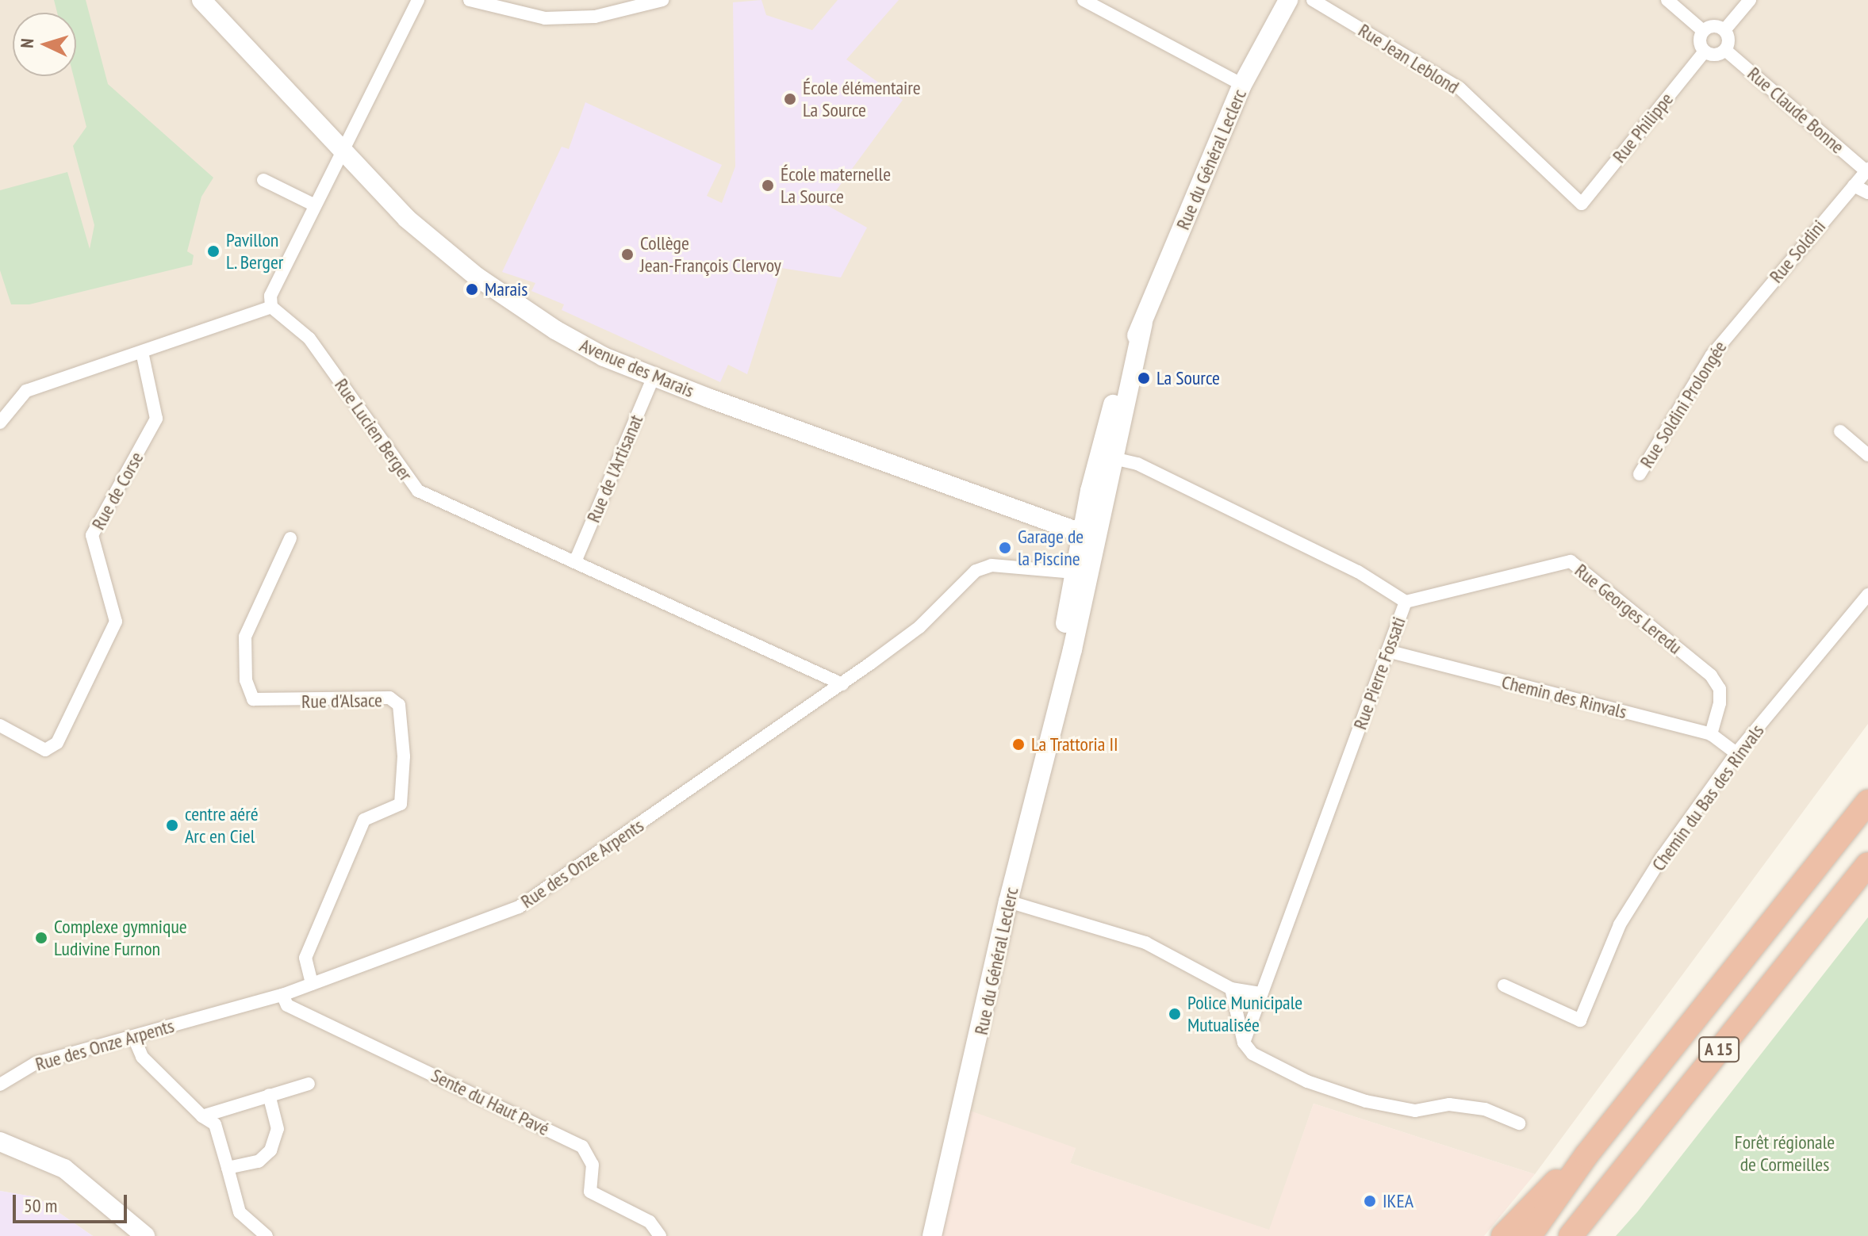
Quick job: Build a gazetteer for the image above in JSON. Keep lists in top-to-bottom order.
{
  "streets": {
    "highway": ["A 15"],
    "main road": ["Rue du Général Leclerc", "Avenue des Marais"],
    "street": [
      "Rue Jean Leblond",
      "Rue Claude Bonne",
      "Rue Philippe",
      "Rue Soldini",
      "Rue Soldini Prolongée",
      "Rue Lucien Berger",
      "Rue de l'Artisanat",
      "Rue de Corse",
      "Rue Georges Leredu",
      "Rue Pierre Fossati",
      "Chemin des Rinvals",
      "Rue d'Alsace",
      "Chemin du Bas des Rinvals",
      "Rue des Onze Arpents",
      "Sente du Haut Pavé"
    ]
  },
  "crossings": [
    ["Rue Jean Leblond", "Rue Philippe"],
    ["Rue Claude Bonne", "Rue Philippe"],
    ["Rue Claude Bonne", "Rue Soldini"],
    ["Rue du Général Leclerc", "Avenue des Marais"],
    ["Rue du Général Leclerc", "Rue Pierre Fossati"],
    ["Rue du Général Leclerc", "Rue des Onze Arpents"],
    ["Rue Soldini", "Rue Soldini Prolongée"],
    ["Avenue des Marais", "Rue de l'Artisanat"],
    ["Rue Lucien Berger", "Rue de l'Artisanat"],
    ["Rue Lucien Berger", "Rue des Onze Arpents"],
    ["Rue Georges Leredu", "Rue Pierre Fossati"],
    ["Rue Georges Leredu", "Chemin des Rinvals"],
    ["Rue Pierre Fossati", "Chemin des Rinvals"],
    ["Chemin des Rinvals", "Chemin du Bas des Rinvals"],
    ["Rue d'Alsace", "Rue des Onze Arpents"],
    ["Rue des Onze Arpents", "Sente du Haut Pavé"]
  ],
  "parks": ["Forêt régionale de Cormeilles"],
  "places": [
    "École élémentaire La Source",
    "École maternelle La Source",
    "Pavillon L. Berger",
    "Collège Jean-François Clervoy",
    "Marais",
    "La Source",
    "Garage de la Piscine",
    "La Trattoria II",
    "centre aéré Arc en Ciel",
    "Complexe gymnique Ludivine Furnon",
    "Police Municipale Mutualisée",
    "IKEA"
  ],
  "scale_bar": "50 m",
  "north": "left"
}
